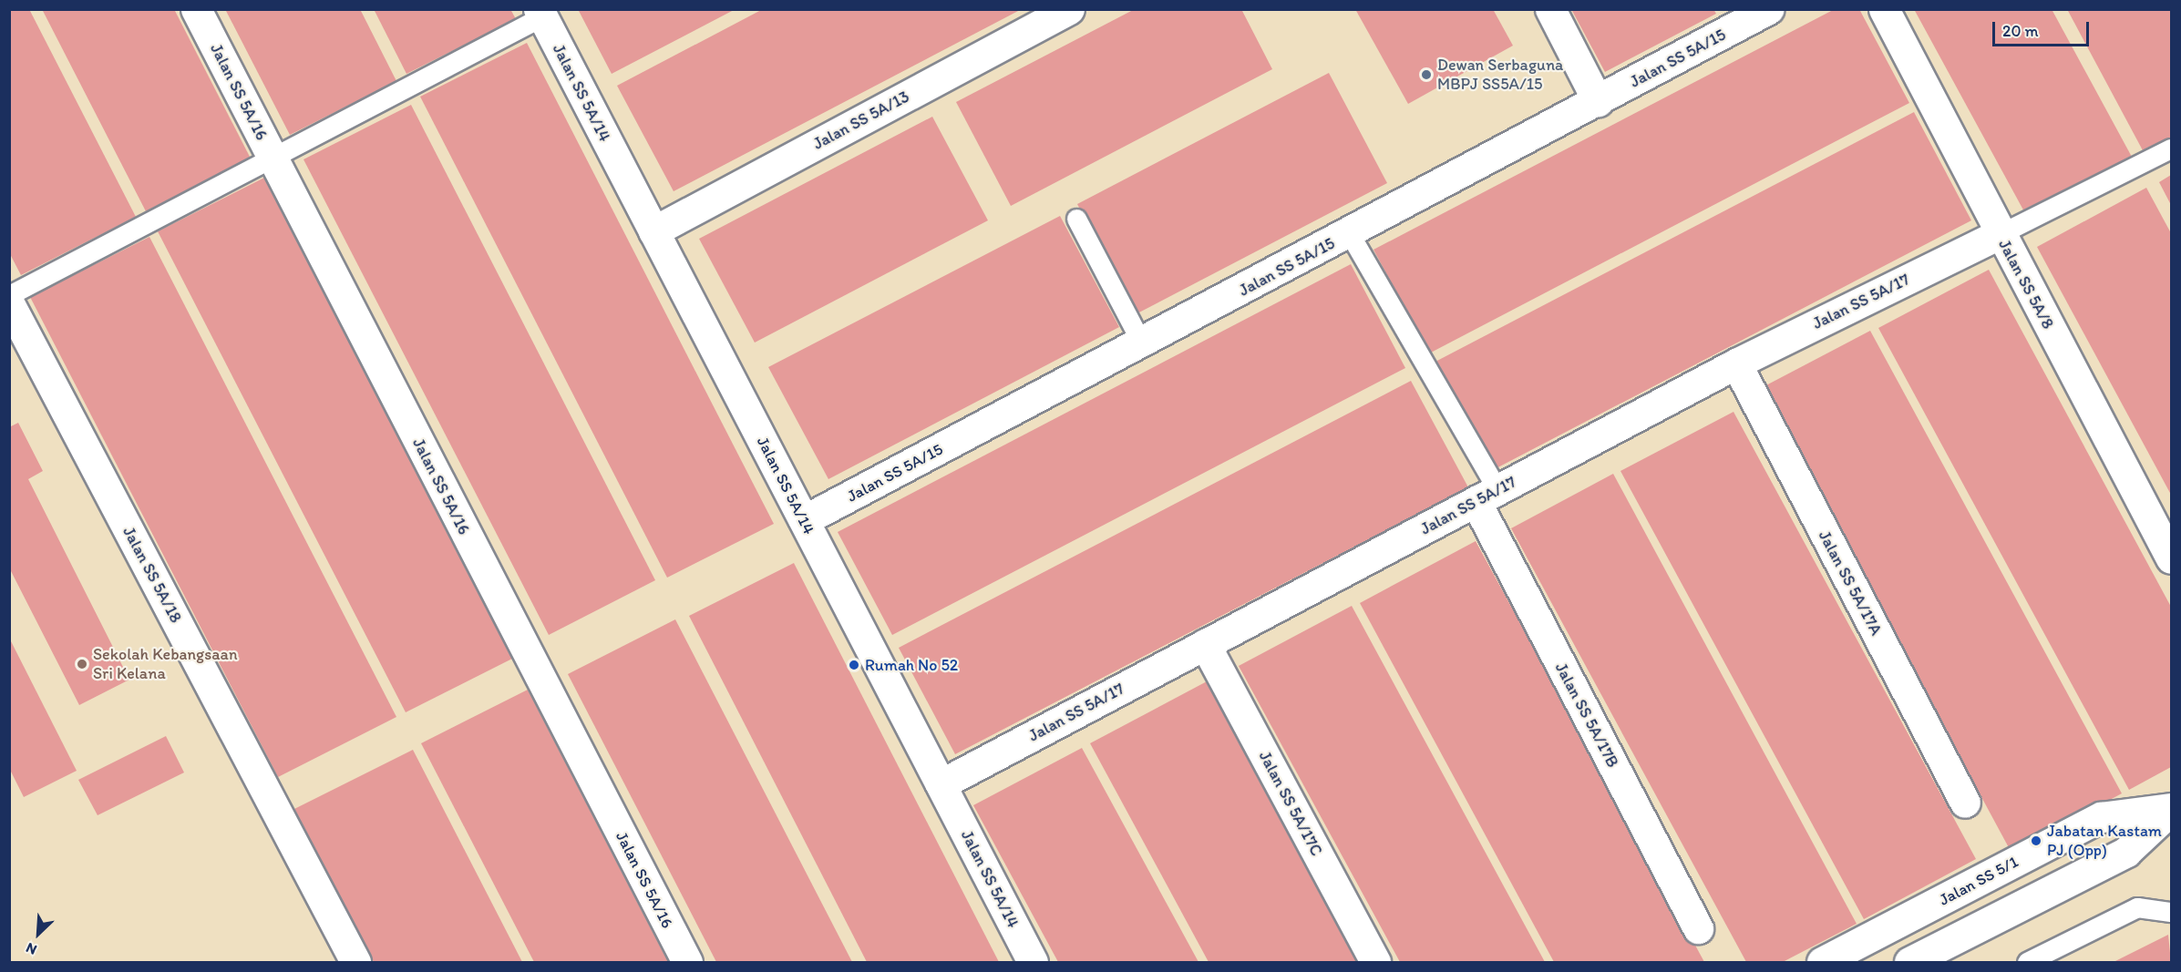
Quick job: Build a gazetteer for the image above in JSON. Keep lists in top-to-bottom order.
{
  "streets": {
    "street": [
      "Jalan SS 5A/15",
      "Jalan SS 5A/16",
      "Jalan SS 5A/14",
      "Jalan SS 5A/13",
      "Jalan SS 5A/8",
      "Jalan SS 5A/17",
      "Jalan SS 5A/18",
      "Jalan SS 5A/17A",
      "Jalan SS 5A/17B",
      "Jalan SS 5A/17C",
      "Jalan SS 5/1"
    ]
  },
  "crossings": [
    ["Jalan SS 5A/15", "Jalan SS 5A/14"],
    ["Jalan SS 5A/14", "Jalan SS 5A/13"],
    ["Jalan SS 5A/14", "Jalan SS 5A/17"],
    ["Jalan SS 5A/8", "Jalan SS 5A/17"],
    ["Jalan SS 5A/17", "Jalan SS 5A/17A"],
    ["Jalan SS 5A/17", "Jalan SS 5A/17B"],
    ["Jalan SS 5A/17", "Jalan SS 5A/17C"]
  ],
  "places": [
    "Dewan Serbaguna MBPJ SS5A/15",
    "Sekolah Kebangsaan Sri Kelana",
    "Rumah No 52",
    "Jabatan Kastam PJ (Opp)"
  ],
  "scale_bar": "20 m",
  "north": "bottom left"
}
